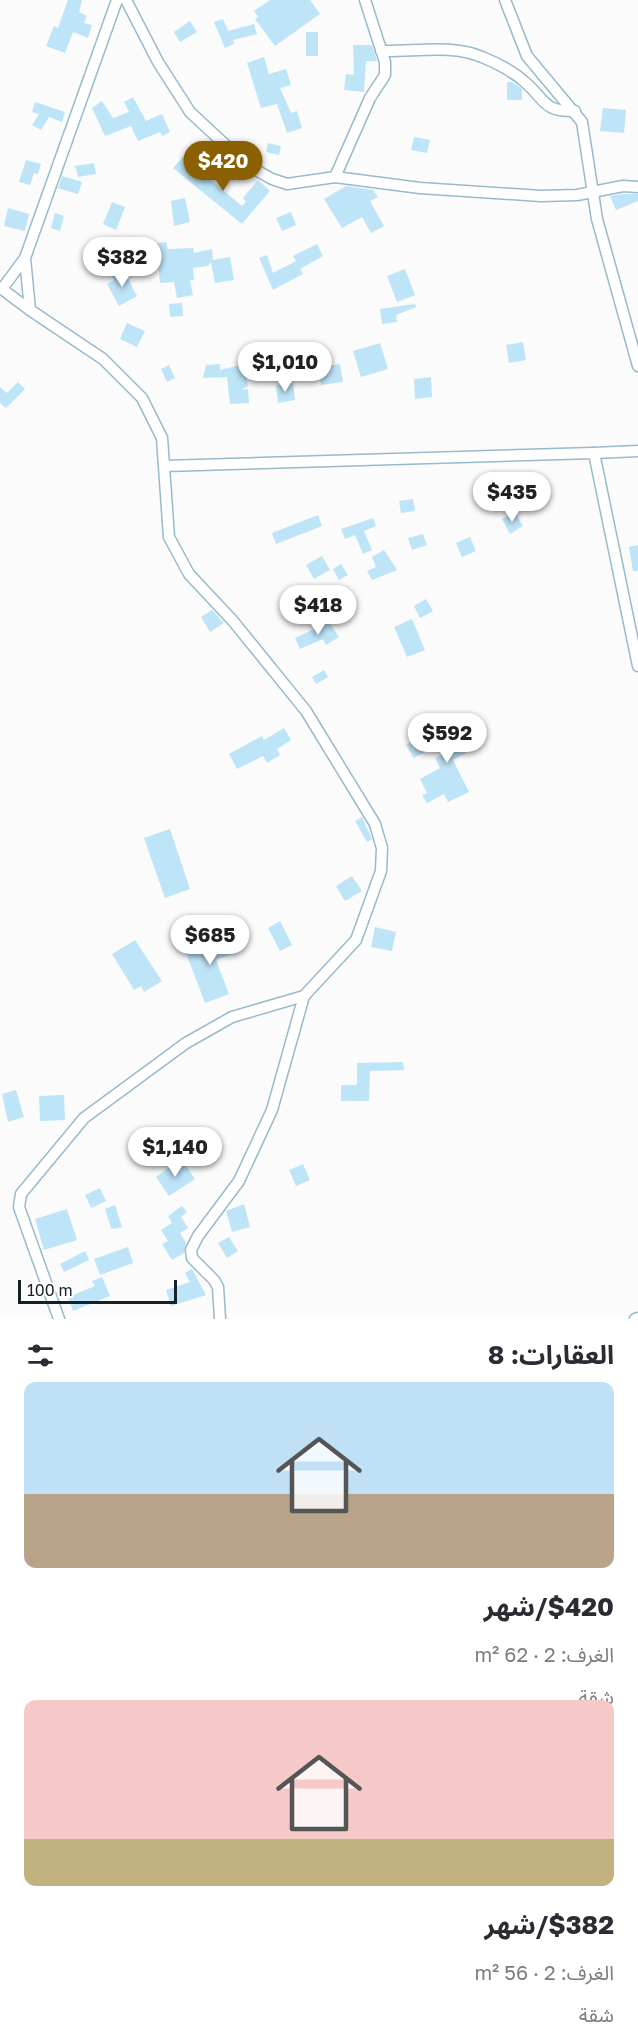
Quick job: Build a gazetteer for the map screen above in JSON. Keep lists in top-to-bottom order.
{
  "scale_bar": "100 m",
  "page": {
    "price": [
      "$420",
      "$382",
      "$1,010",
      "$435",
      "$418",
      "$592",
      "$685",
      "$1,140"
    ],
    "scale": "100 m",
    "heading": "العقارات: 8",
    "list": [
      {
        "name": "$420/شهر",
        "note": "الغرف: 2 · 62 m² · شقة"
      },
      {
        "name": "$382/شهر",
        "note": "الغرف: 2 · 56 m² · شقة"
      }
    ]
  }
}
